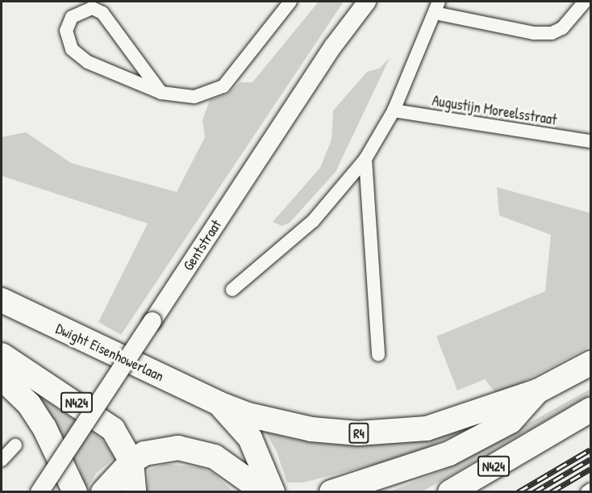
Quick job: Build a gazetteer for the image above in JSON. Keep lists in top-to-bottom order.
{
  "streets": {
    "highway": ["Dwight Eisenhowerlaan", "N424", "R4"],
    "street": ["Augustijn Moreelsstraat", "Gentstraat"]
  }
}
